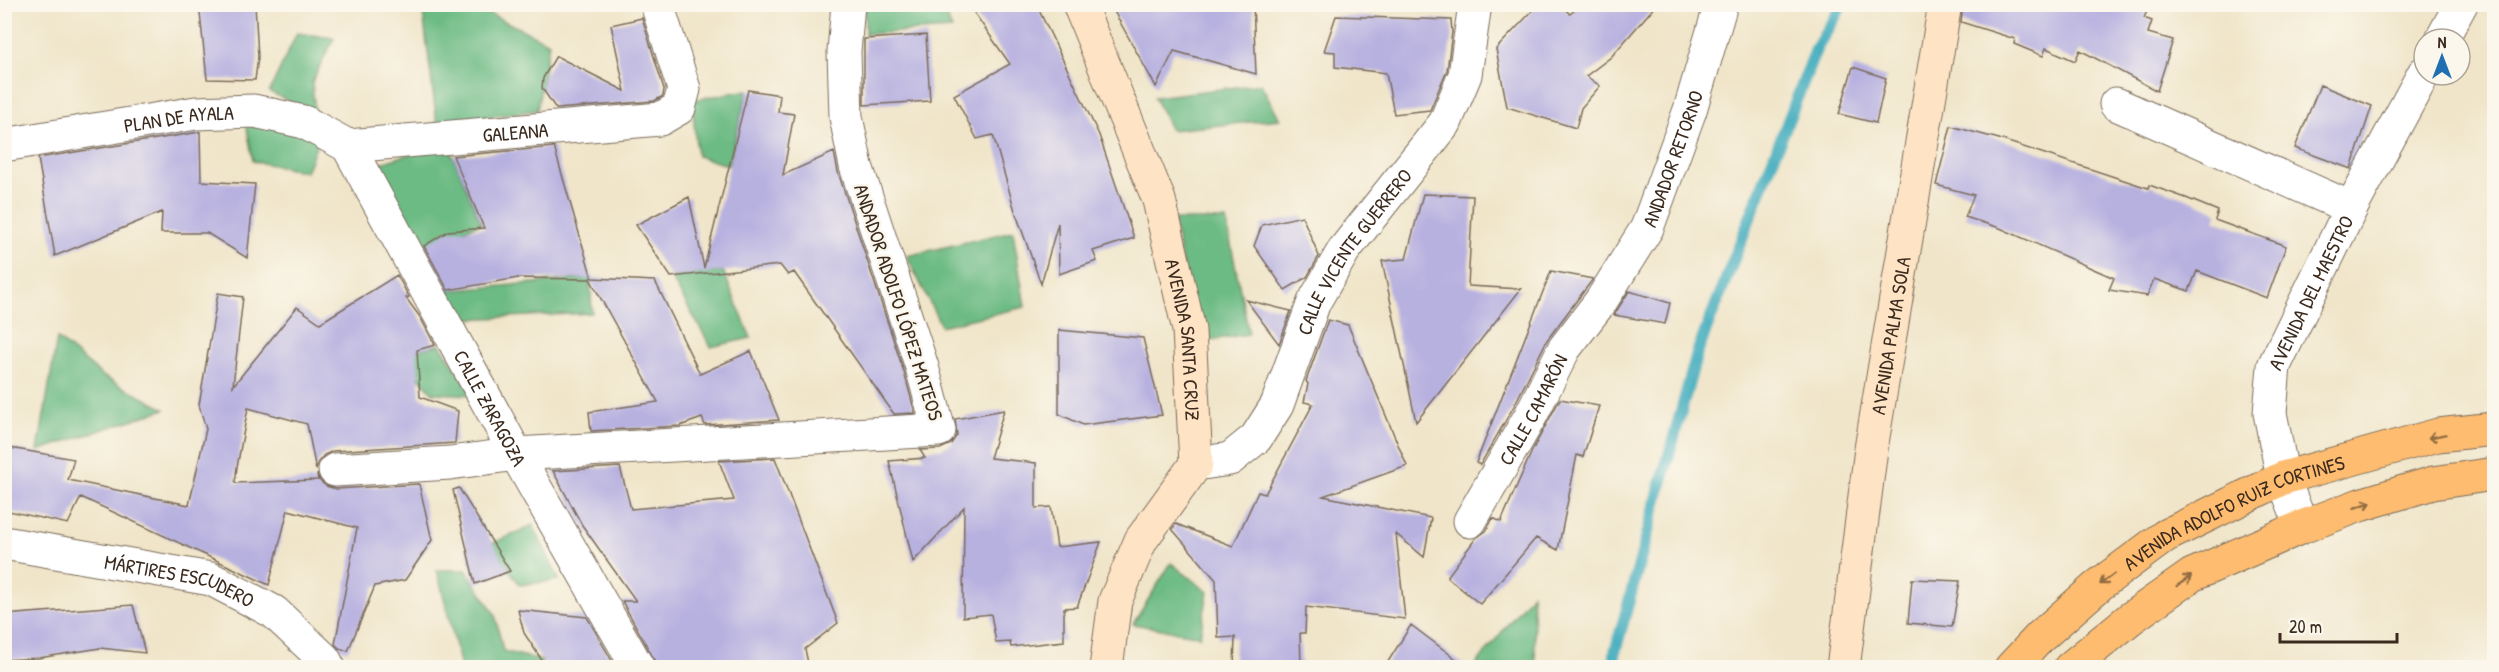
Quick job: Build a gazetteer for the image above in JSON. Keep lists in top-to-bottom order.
{
  "streets": {
    "main road": ["AVENIDA ADOLFO RUIZ CORTINES"],
    "street": [
      "PLAN DE AYALA",
      "GALEANA",
      "ANDADOR RETORNO",
      "CALLE VICENTE GUERRERO",
      "AVENIDA DEL MAESTRO",
      "ANDADOR ADOLFO LÓPEZ MATEOS",
      "AVENIDA PALMA SOLA",
      "AVENIDA SANTA CRUZ",
      "CALLE ZARAGOZA",
      "CALLE CAMARÓN",
      "MÁRTIRES ESCUDERO"
    ]
  },
  "crossings": [
    ["PLAN DE AYALA", "GALEANA"],
    ["PLAN DE AYALA", "CALLE ZARAGOZA"],
    ["GALEANA", "CALLE ZARAGOZA"],
    ["ANDADOR RETORNO", "CALLE CAMARÓN"],
    ["CALLE VICENTE GUERRERO", "AVENIDA SANTA CRUZ"],
    ["AVENIDA DEL MAESTRO", "AVENIDA ADOLFO RUIZ CORTINES"],
    ["ANDADOR ADOLFO LÓPEZ MATEOS", "CALLE ZARAGOZA"]
  ],
  "scale_bar": "20 m",
  "north": "top"
}
